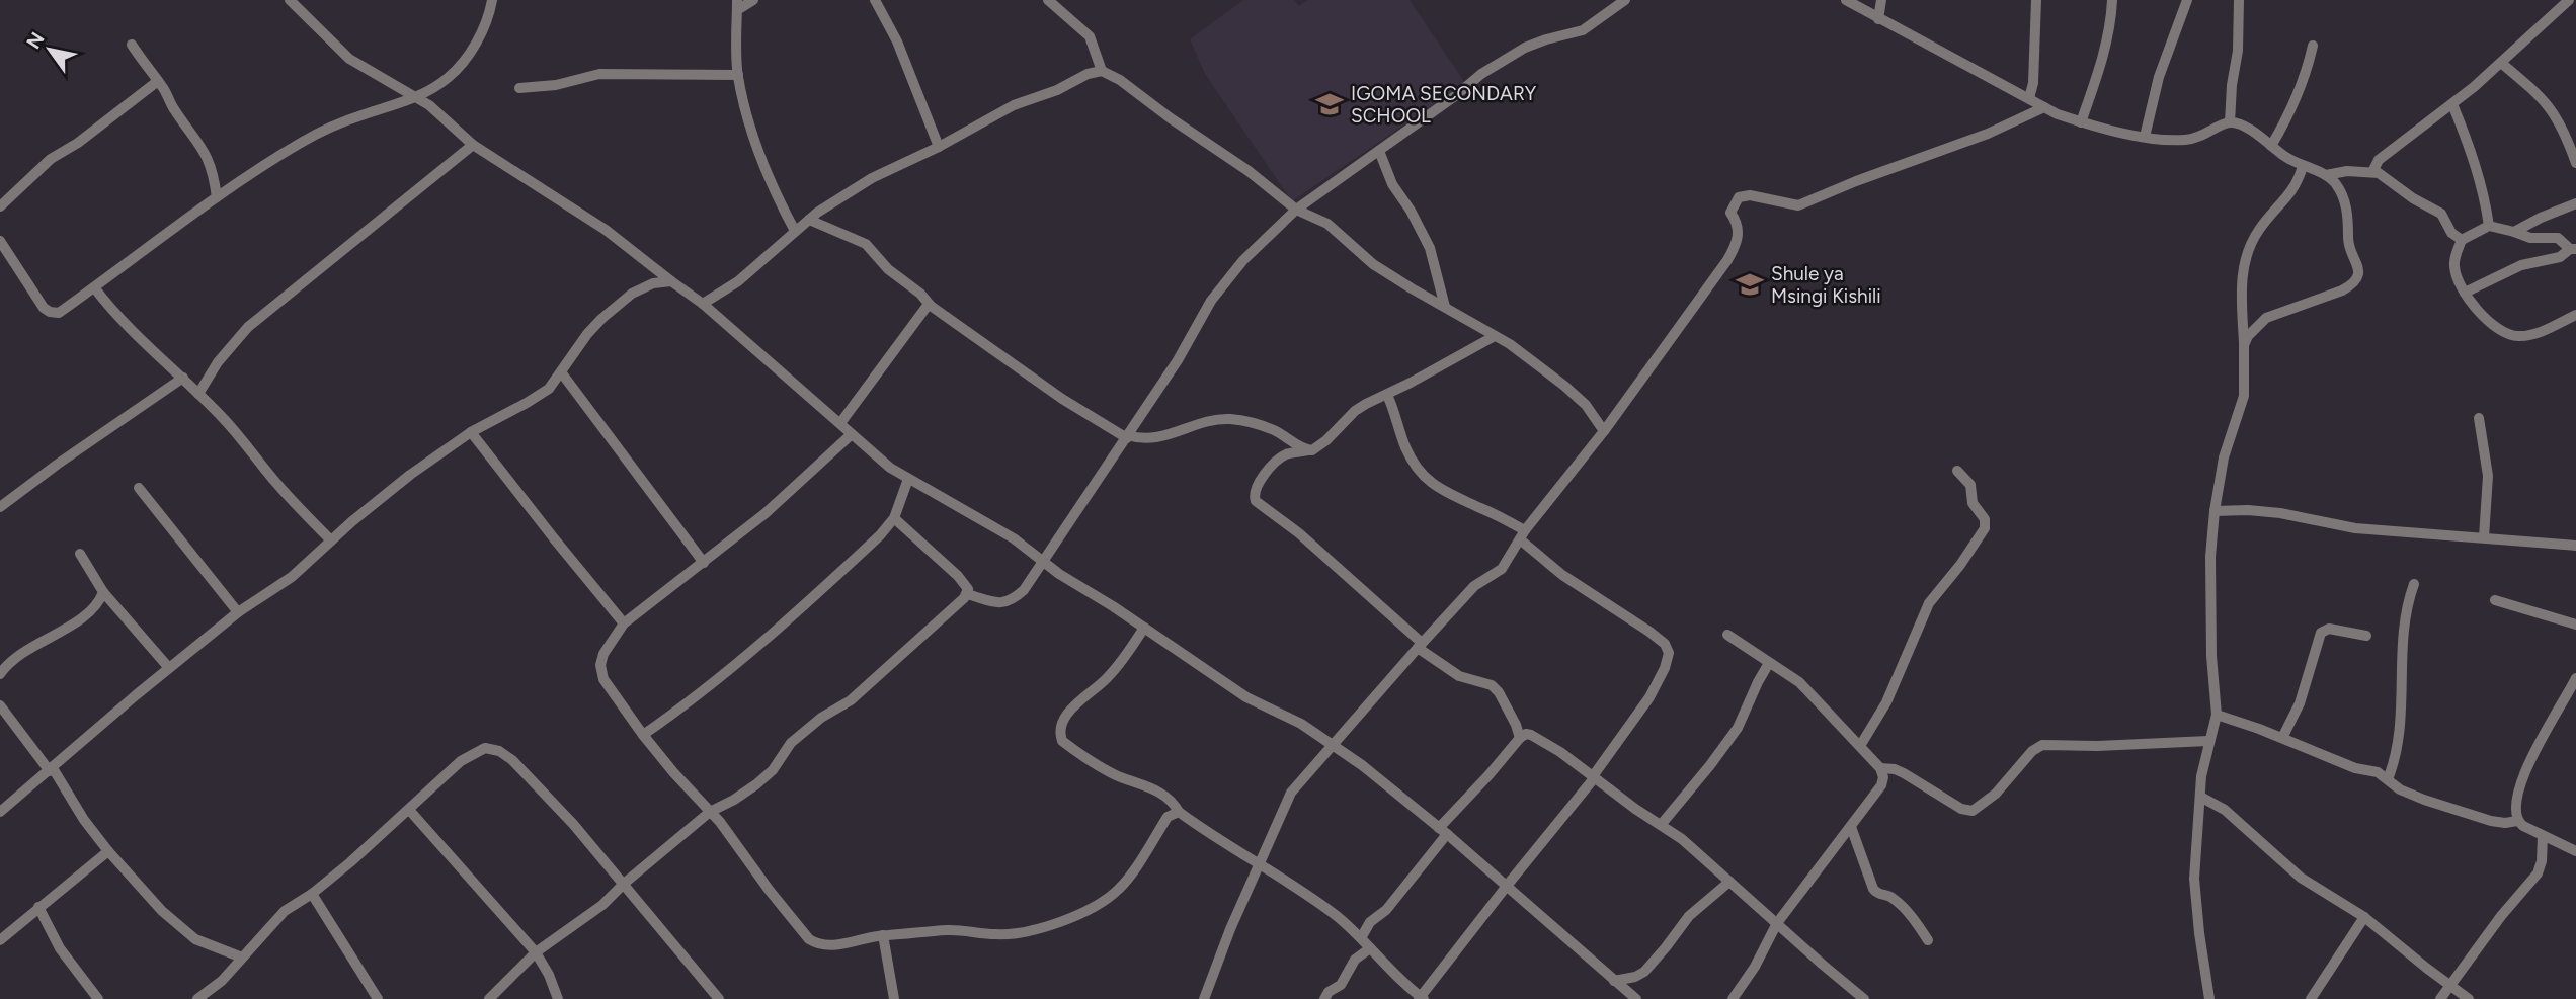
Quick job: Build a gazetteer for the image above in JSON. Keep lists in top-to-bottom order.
{
  "places": {
    "school or university": ["IGOMA SECONDARY SCHOOL", "Shule ya Msingi Kishili"]
  },
  "north": "top left"
}
